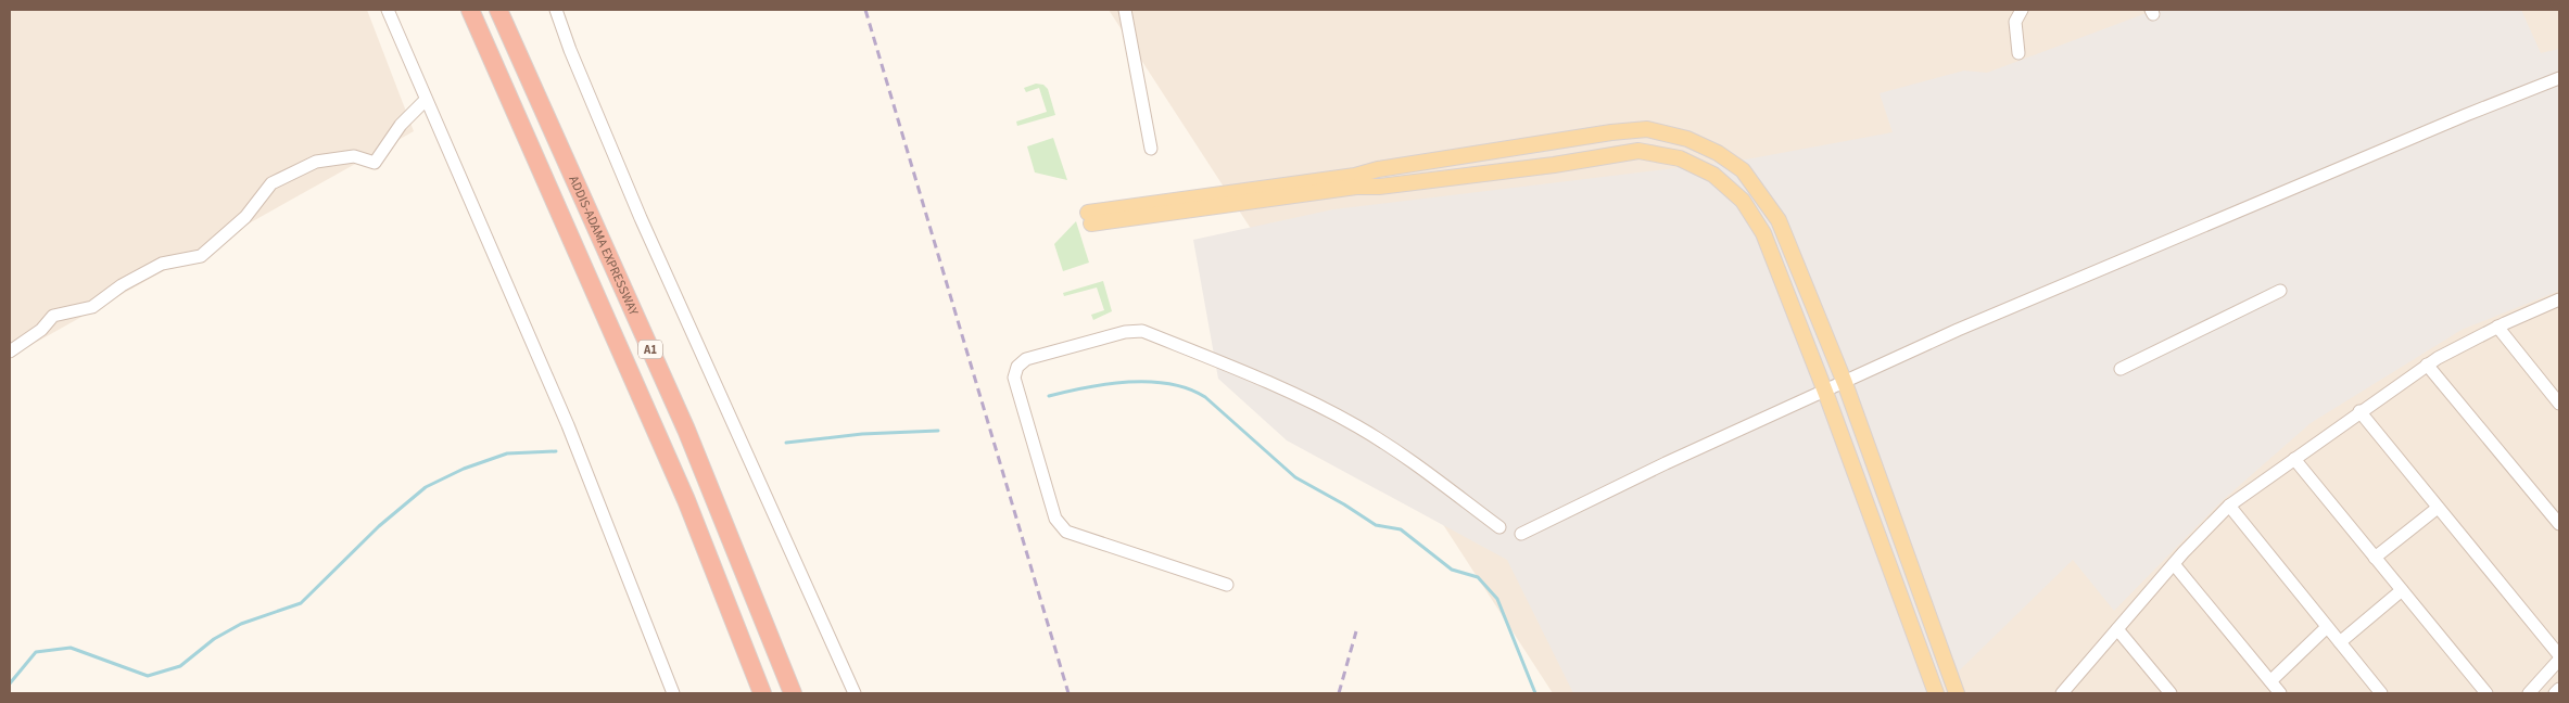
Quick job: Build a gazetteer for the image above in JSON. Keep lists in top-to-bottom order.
{
  "streets": {
    "highway": ["ADDIS-ADAMA EXPRESSWAY", "A1"]
  }
}
